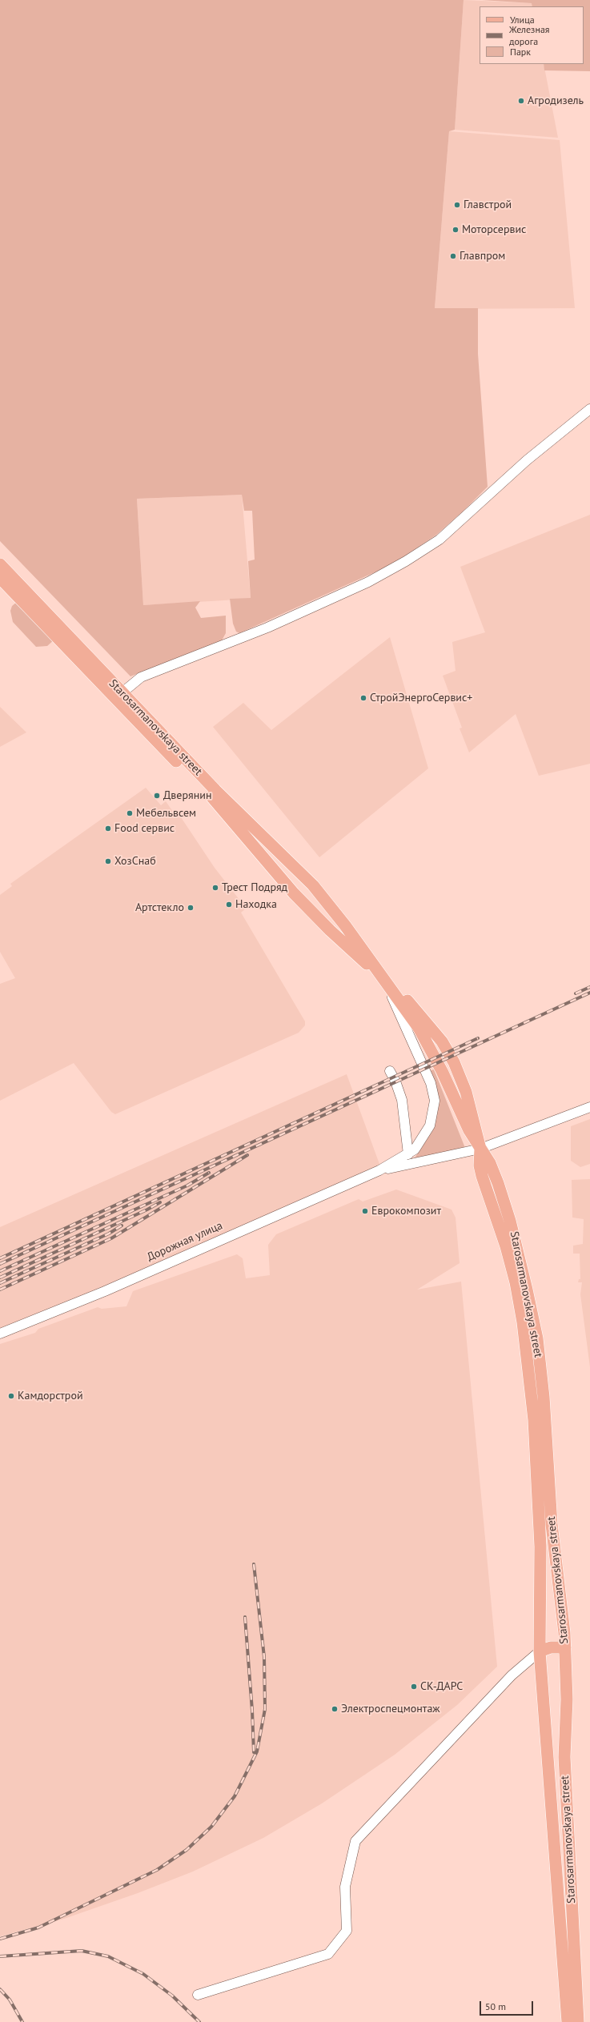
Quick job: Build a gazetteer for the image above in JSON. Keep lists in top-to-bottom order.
{
  "streets": {
    "main road": ["Starosarmanovskaya street"],
    "street": ["Дорожная улица"]
  },
  "places": [
    "Агродизель",
    "Главстрой",
    "Моторсервис",
    "Главпром",
    "СтройЭнергоСервис+",
    "Дверянин",
    "Мебельвсем",
    "Food сервис",
    "ХозCнаб",
    "Трест Подряд",
    "Находка",
    "Артстекло",
    "Еврокомпозит",
    "Камдорстрой",
    "СК-ДАРС",
    "Электроспецмонтаж"
  ],
  "legend": ["Улица", "Железная дорога", "Парк"],
  "scale_bar": "50 m"
}
